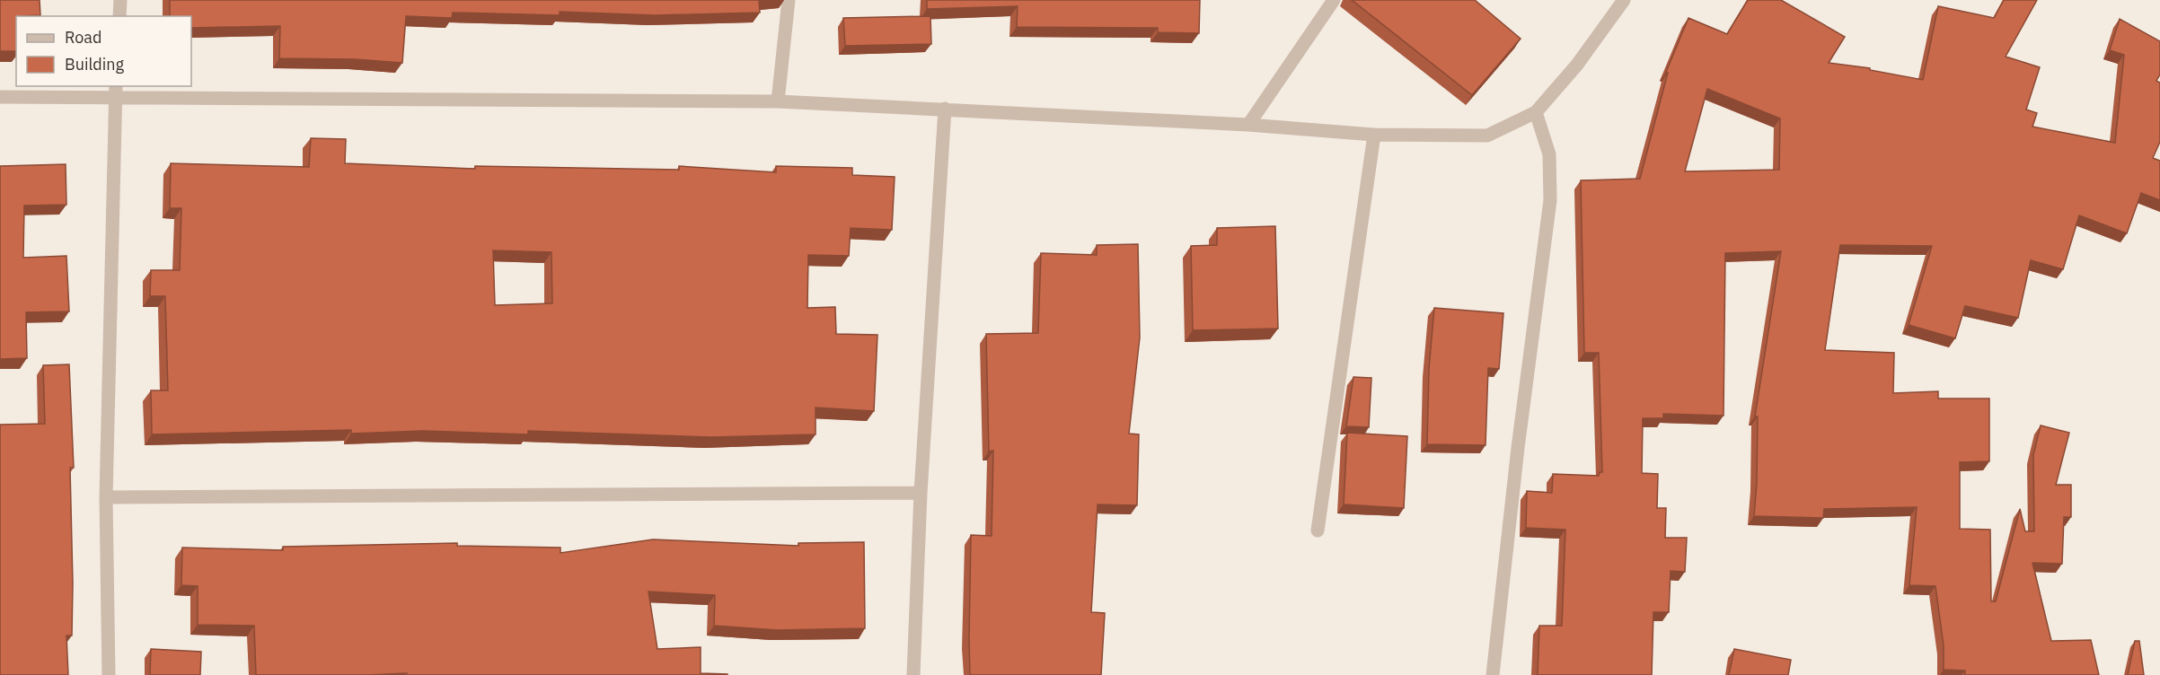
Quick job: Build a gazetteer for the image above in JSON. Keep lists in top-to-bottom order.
{
  "legend": ["Road", "Building"]
}
